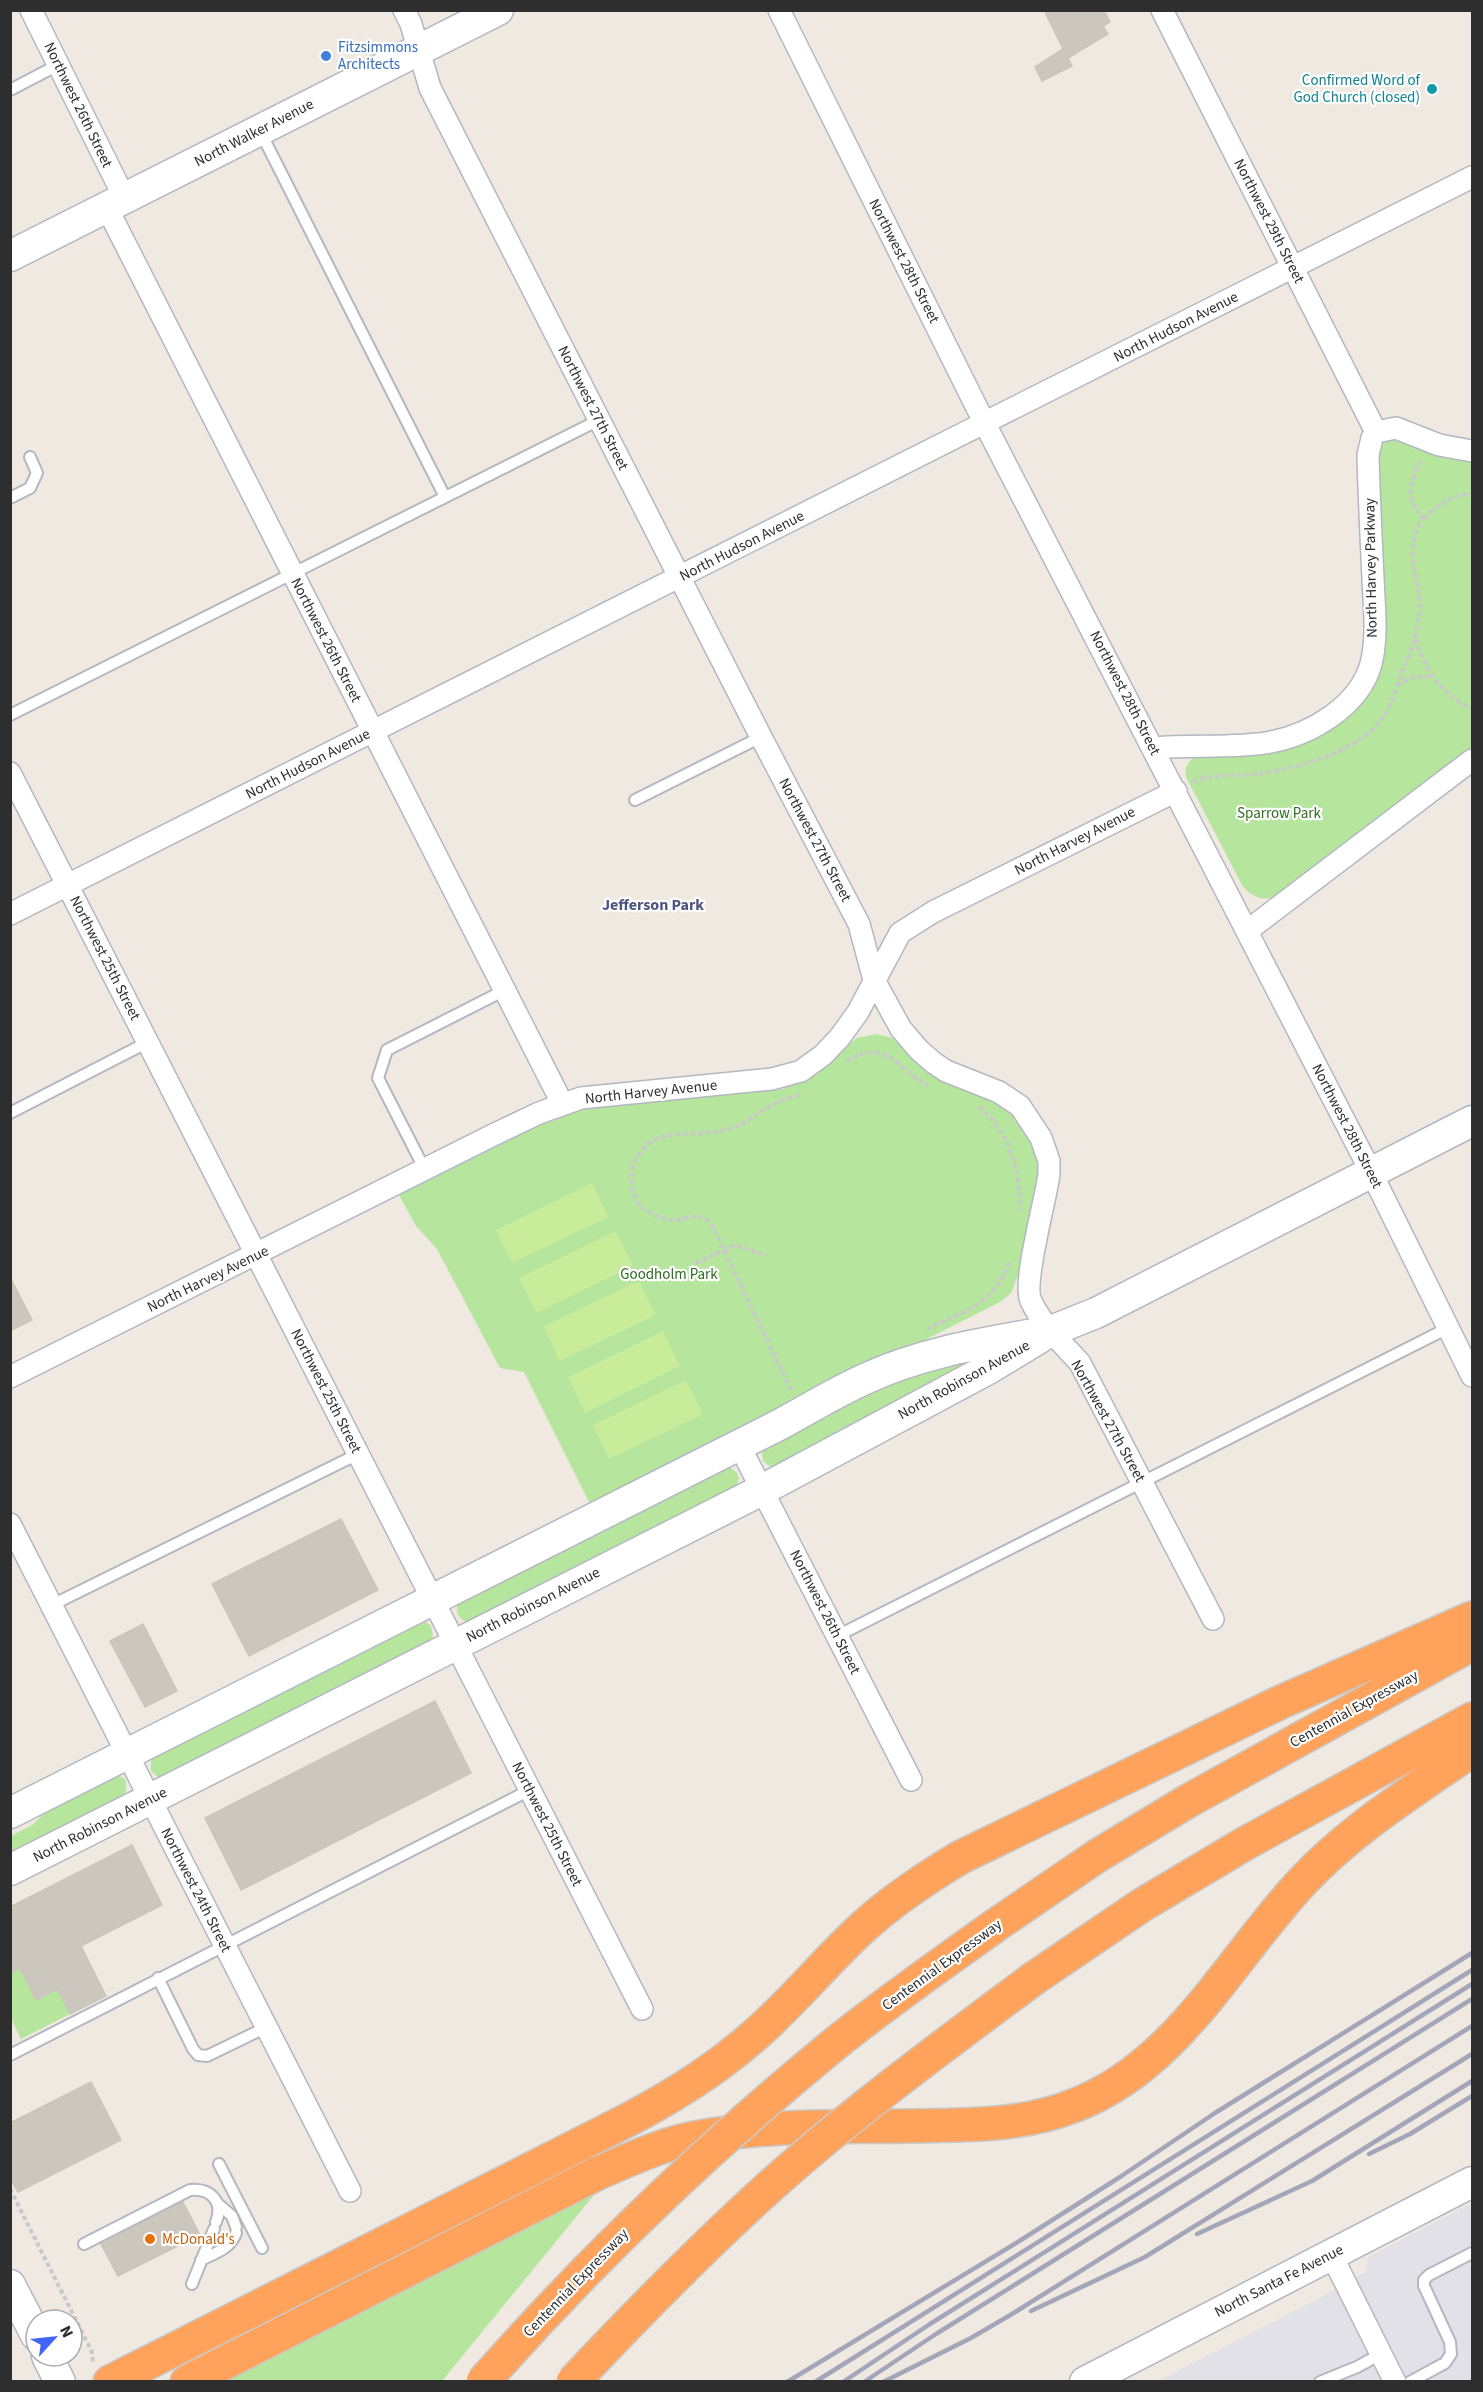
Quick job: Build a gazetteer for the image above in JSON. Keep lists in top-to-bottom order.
{
  "streets": {
    "highway": ["Centennial Expressway"],
    "street": [
      "Northwest 26th Street",
      "North Walker Avenue",
      "Northwest 29th Street",
      "Northwest 28th Street",
      "North Hudson Avenue",
      "Northwest 27th Street",
      "North Harvey Parkway",
      "North Harvey Avenue",
      "Northwest 25th Street",
      "North Robinson Avenue",
      "Northwest 24th Street",
      "North Santa Fe Avenue"
    ]
  },
  "crossings": [
    ["Northwest 26th Street", "North Walker Avenue"],
    ["Northwest 26th Street", "North Hudson Avenue"],
    ["Northwest 26th Street", "North Harvey Avenue"],
    ["Northwest 26th Street", "North Robinson Avenue"],
    ["North Walker Avenue", "Northwest 27th Street"],
    ["Northwest 29th Street", "North Hudson Avenue"],
    ["Northwest 29th Street", "North Harvey Parkway"],
    ["Northwest 28th Street", "North Hudson Avenue"],
    ["Northwest 28th Street", "North Harvey Parkway"],
    ["Northwest 28th Street", "North Harvey Avenue"],
    ["Northwest 28th Street", "North Robinson Avenue"],
    ["North Hudson Avenue", "Northwest 27th Street"],
    ["North Hudson Avenue", "Northwest 25th Street"],
    ["Northwest 27th Street", "North Harvey Avenue"],
    ["Northwest 27th Street", "North Robinson Avenue"],
    ["North Harvey Avenue", "Northwest 25th Street"],
    ["Northwest 25th Street", "North Robinson Avenue"],
    ["North Robinson Avenue", "Northwest 24th Street"]
  ],
  "districts": ["Jefferson Park"],
  "parks": ["Sparrow Park", "Goodholm Park"],
  "places": ["Fitzsimmons Architects", "Confirmed Word of God Church (closed)", "McDonald's"],
  "north": "top right"
}
